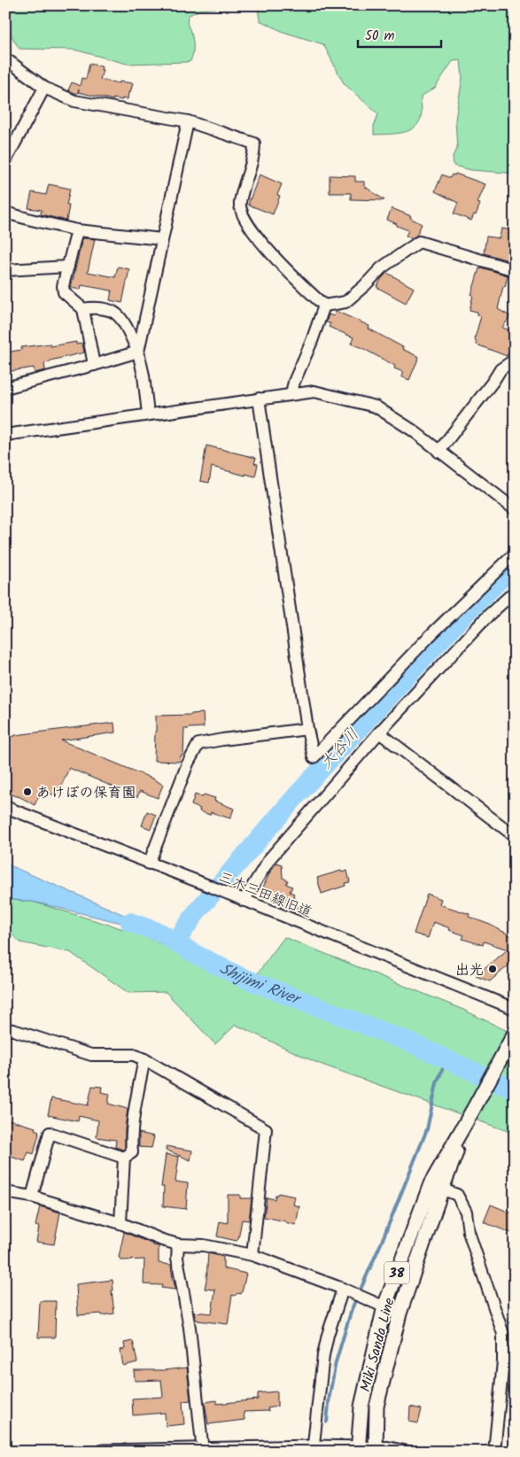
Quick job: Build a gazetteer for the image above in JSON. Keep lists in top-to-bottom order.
{
  "streets": {
    "main road": ["38", "Miki Sanda Line"],
    "street": ["三木三田線旧道"]
  },
  "water": ["大谷川", "Shijimi River"],
  "places": ["あけぼの保育園", "出光"],
  "scale_bar": "50 m"
}
